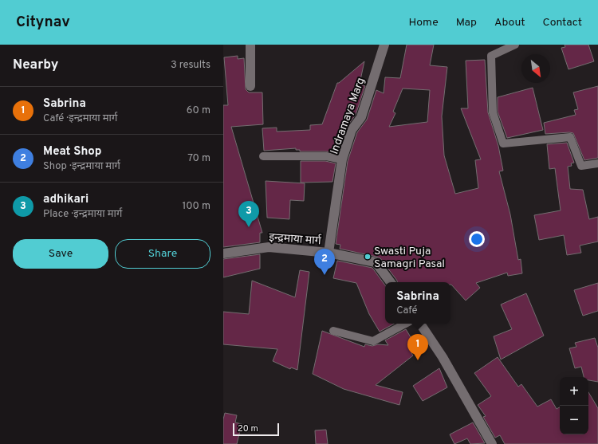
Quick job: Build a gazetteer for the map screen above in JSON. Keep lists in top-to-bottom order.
{
  "streets": {
    "street": ["Indramaya Marg", "इन्द्रमाया मार्ग"]
  },
  "crossings": [
    ["Indramaya Marg", "इन्द्रमाया मार्ग"]
  ],
  "places": ["Swasti Puja Samagri Pasal"],
  "scale_bar": "20 m",
  "north": "bottom right",
  "page": {
    "header": "Citynav",
    "nav": [
      "Home",
      "Map",
      "About",
      "Contact"
    ],
    "heading": ["Nearby", "3 results"],
    "list": [
      {
        "mark": "1",
        "name": "Sabrina",
        "note": "Café · इन्द्रमाया मार्ग",
        "value": "60 m"
      },
      {
        "mark": "2",
        "name": "Meat Shop",
        "note": "Shop · इन्द्रमाया मार्ग",
        "value": "70 m"
      },
      {
        "mark": "3",
        "name": "adhikari",
        "note": "Place · इन्द्रमाया मार्ग",
        "value": "100 m"
      }
    ],
    "pins": ["3", "2", "1"],
    "buttons": ["Save", "Share"],
    "popup": ["Sabrina", "Café"],
    "map_buttons": ["+", "−"],
    "scale": "20 m"
  }
}
